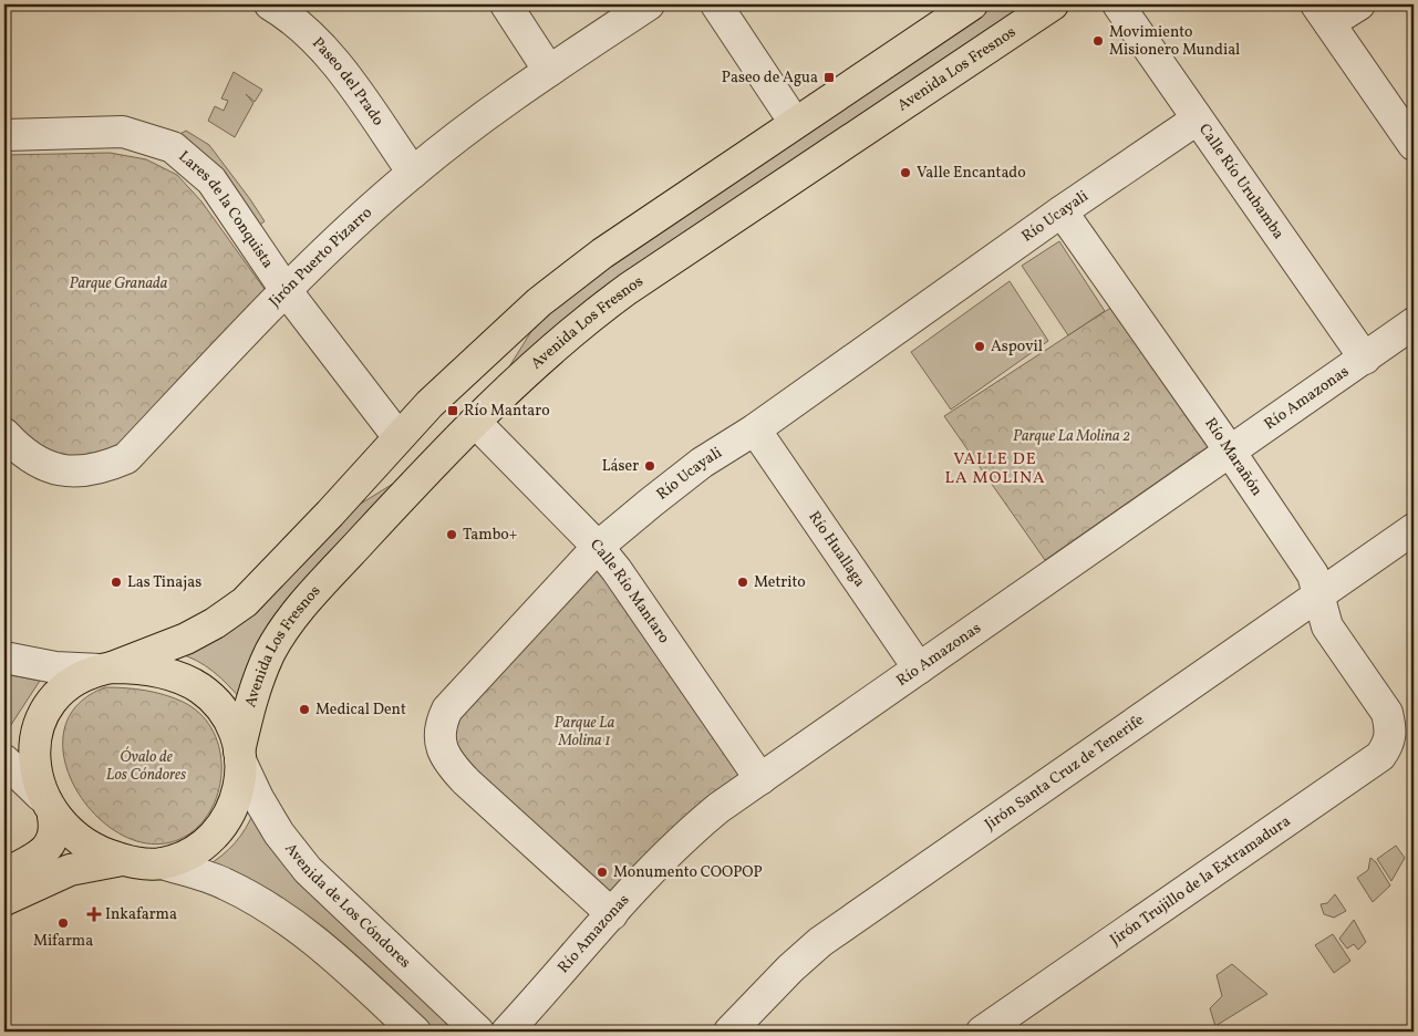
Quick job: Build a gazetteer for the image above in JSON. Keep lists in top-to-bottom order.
{
  "streets": {
    "main road": ["Avenida Los Fresnos"],
    "street": [
      "Paseo del Prado",
      "Calle Río Urubamba",
      "Lares de la Conquista",
      "Río Ucayali",
      "Jirón Puerto Pizarro",
      "Río Amazonas",
      "Río Marañón",
      "Río Huallaga",
      "Calle Río Mantaro",
      "Jirón Santa Cruz de Tenerife",
      "Jirón Trujillo de la Extramadura",
      "Avenida de Los Cóndores"
    ]
  },
  "crossings": [
    ["Avenida Los Fresnos", "Calle Río Mantaro"],
    ["Avenida Los Fresnos", "Avenida de Los Cóndores"],
    ["Paseo del Prado", "Jirón Puerto Pizarro"],
    ["Calle Río Urubamba", "Río Ucayali"],
    ["Calle Río Urubamba", "Río Amazonas"],
    ["Lares de la Conquista", "Jirón Puerto Pizarro"],
    ["Río Ucayali", "Río Amazonas"],
    ["Río Ucayali", "Río Marañón"],
    ["Río Ucayali", "Río Huallaga"],
    ["Río Ucayali", "Calle Río Mantaro"],
    ["Río Amazonas", "Río Marañón"],
    ["Río Amazonas", "Río Huallaga"],
    ["Río Amazonas", "Calle Río Mantaro"],
    ["Río Marañón", "Jirón Santa Cruz de Tenerife"],
    ["Río Marañón", "Jirón Trujillo de la Extramadura"]
  ],
  "districts": ["VALLE DE LA MOLINA"],
  "parks": [
    "Parque Granada",
    "Parque La Molina 2",
    "Parque La Molina 1",
    "Óvalo de Los Cóndores"
  ],
  "places": {
    "other": [
      "Movimiento Misionero Mundial",
      "Valle Encantado",
      "Aspovil",
      "Láser",
      "Tambo+",
      "Las Tinajas",
      "Metrito",
      "Medical Dent",
      "Monumento COOPOP",
      "Mifarma"
    ],
    "transit": ["Paseo de Agua", "Río Mantaro"],
    "health": ["Inkafarma"]
  }
}
